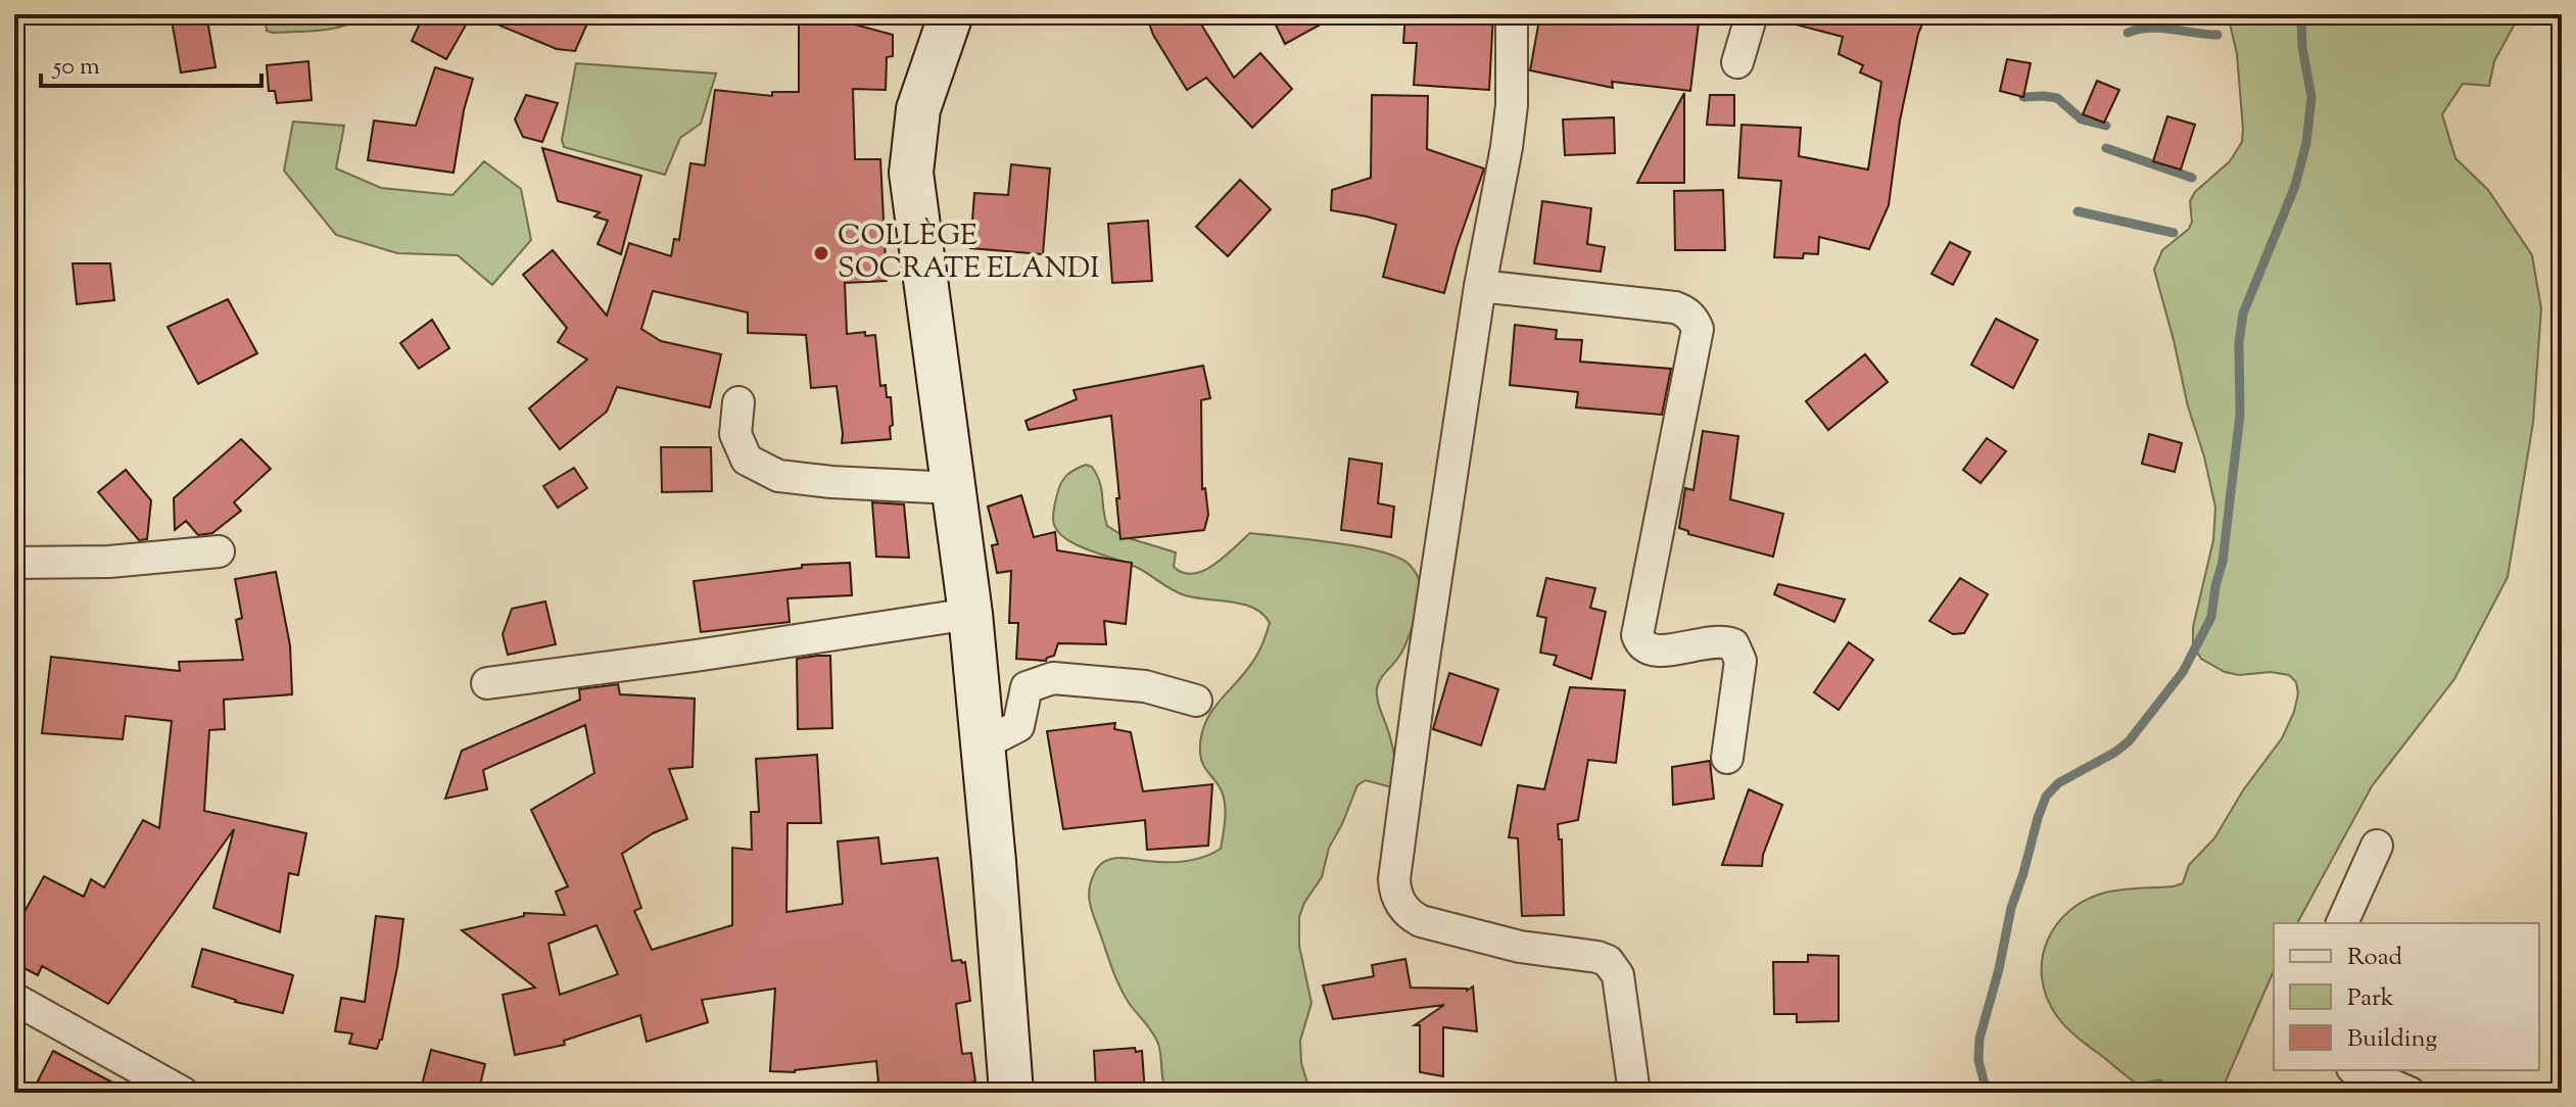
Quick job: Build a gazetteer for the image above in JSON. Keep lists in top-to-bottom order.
{
  "places": ["COLLÈGE SOCRATE ELANDI"],
  "legend": ["Road", "Park", "Building"],
  "scale_bar": "50 m"
}
